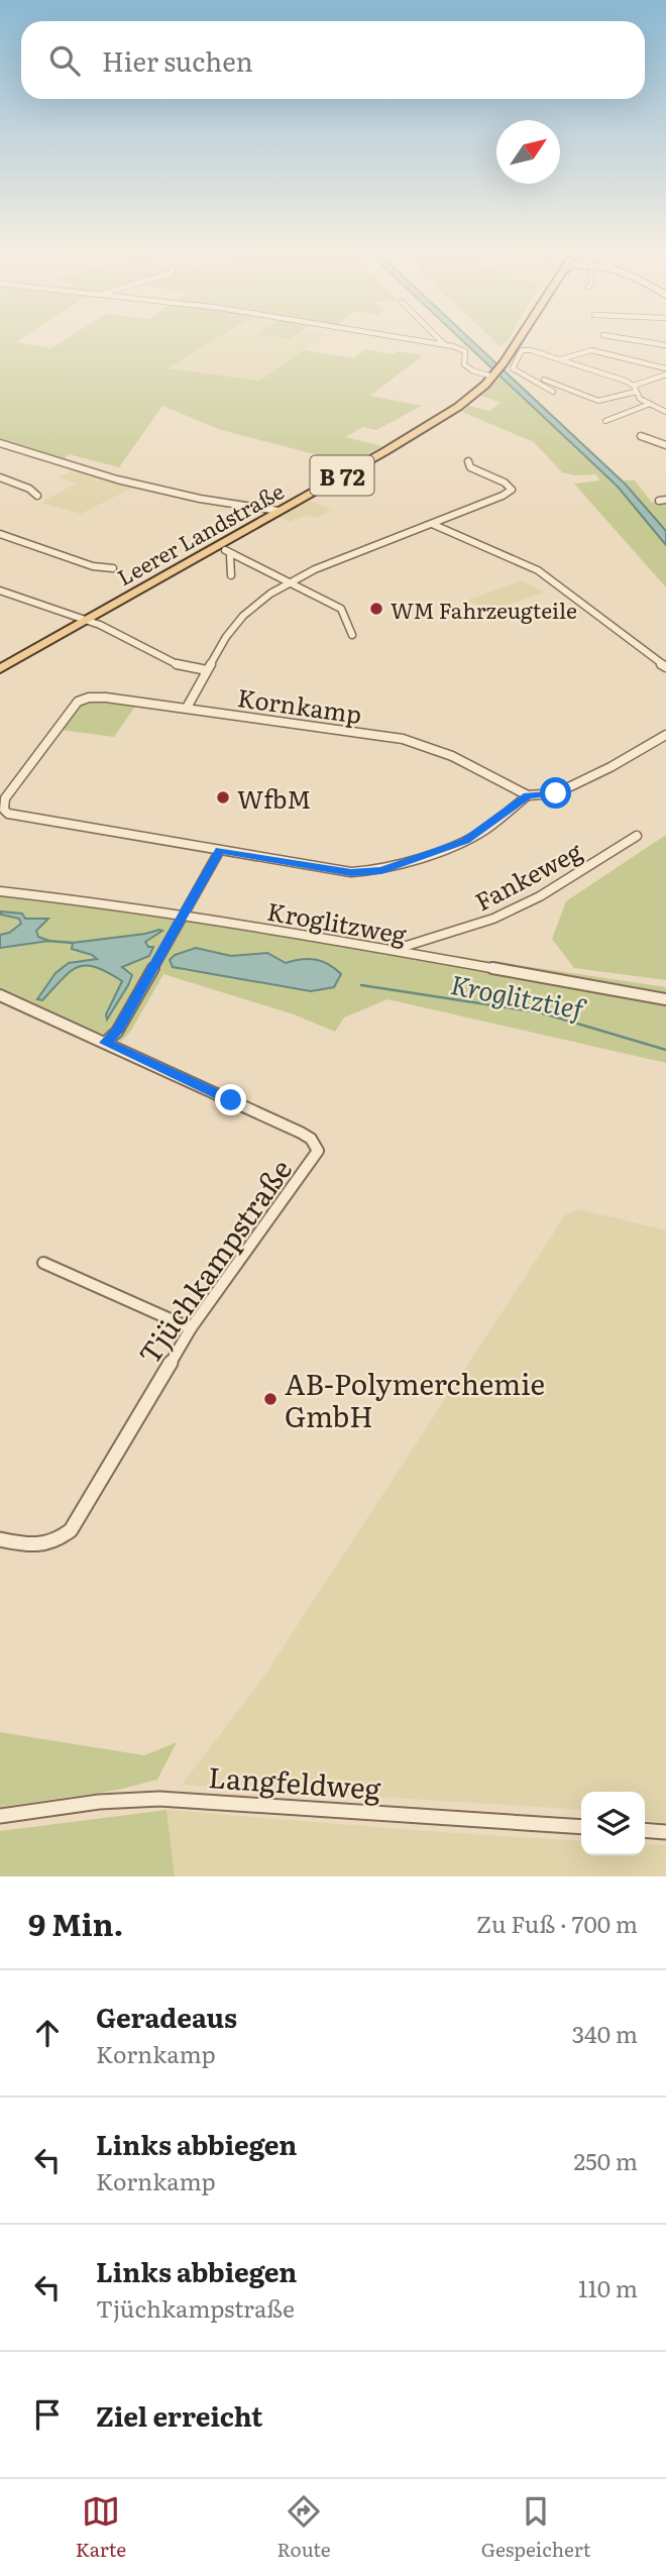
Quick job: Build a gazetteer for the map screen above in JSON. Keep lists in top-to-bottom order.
{
  "streets": {
    "main road": ["B 72", "Leerer Landstraße"],
    "street": [
      "Kornkamp",
      "Fankeweg",
      "Kroglitzweg",
      "Tjüchkampstraße",
      "Langfeldweg"
    ]
  },
  "crossings": [
    ["Fankeweg", "Kroglitzweg"]
  ],
  "water": ["Kroglitztief"],
  "places": ["WM Fahrzeugteile", "WfbM", "AB-Polymerchemie GmbH"],
  "north": "top right",
  "page": {
    "search": "Hier suchen",
    "heading": ["9 Min.", "Zu Fuß · 700 m"],
    "list": [
      ["Geradeaus", "Kornkamp", "340 m"],
      ["Links abbiegen", "Kornkamp", "250 m"],
      ["Links abbiegen", "Tjüchkampstraße", "110 m"],
      "Ziel erreicht"
    ],
    "nav": ["Karte", "Route", "Gespeichert"]
  }
}
